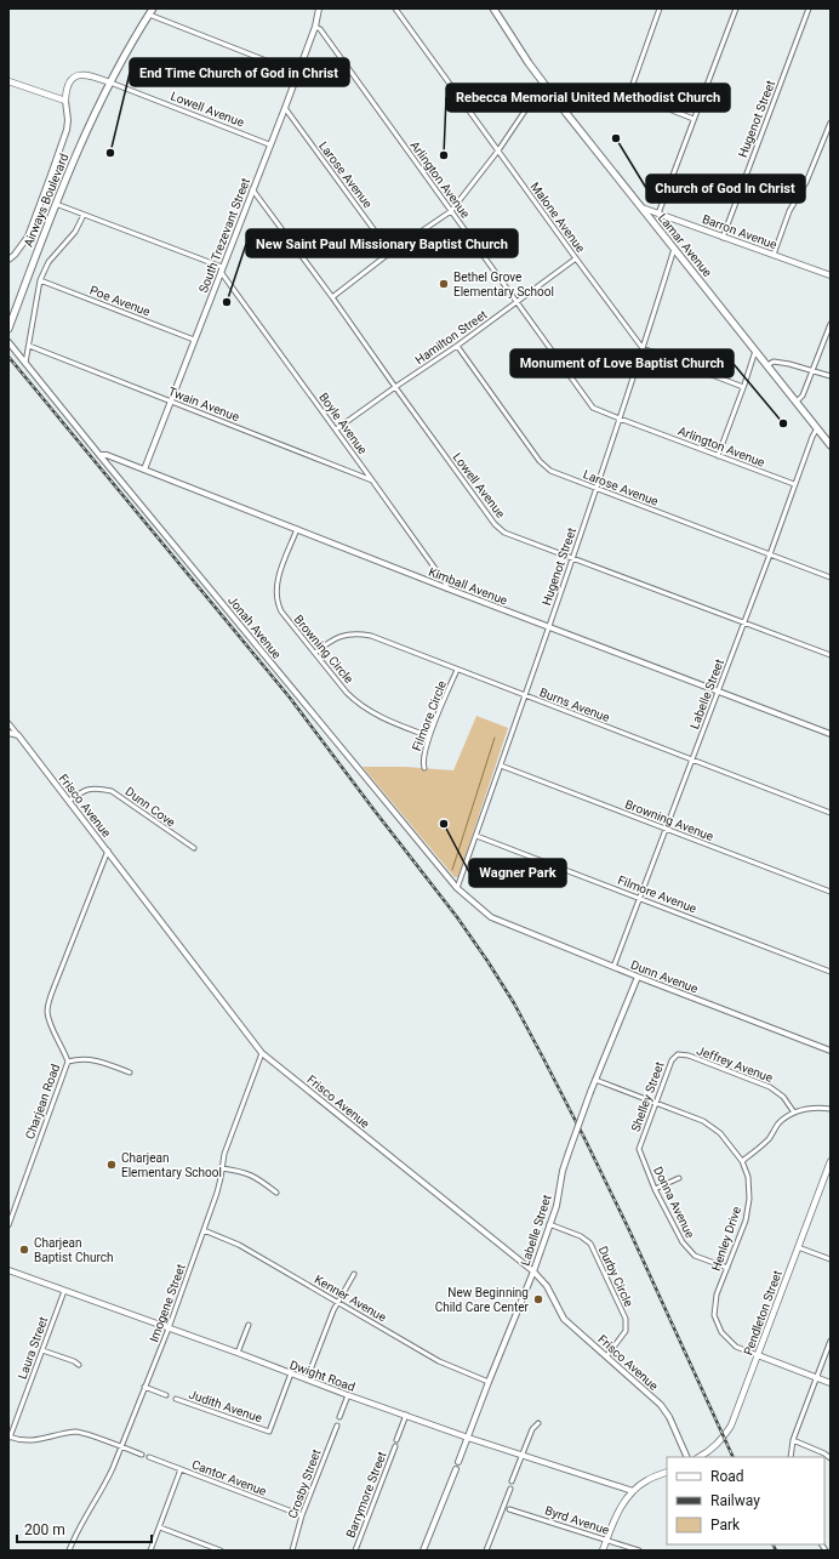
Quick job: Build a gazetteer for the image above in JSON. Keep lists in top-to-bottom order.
{
  "streets": {
    "main road": [
      "Airways Boulevard",
      "Barron Avenue",
      "Lamar Avenue",
      "Pendleton Street"
    ],
    "street": [
      "Lowell Avenue",
      "Hugenot Street",
      "Larose Avenue",
      "Arlington Avenue",
      "Malone Avenue",
      "South Trezevant Street",
      "Poe Avenue",
      "Hamilton Street",
      "Twain Avenue",
      "Boyle Avenue",
      "Kimball Avenue",
      "Jonah Avenue",
      "Browning Circle",
      "Labelle Street",
      "Burns Avenue",
      "Filmore Circle",
      "Frisco Avenue",
      "Dunn Cove",
      "Browning Avenue",
      "Filmore Avenue",
      "Dunn Avenue",
      "Jeffrey Avenue",
      "Shelley Street",
      "Charjean Road",
      "Donna Avenue",
      "Henley Drive",
      "Durby Circle",
      "Kenner Avenue",
      "Imogene Street",
      "Laura Street",
      "Dwight Road",
      "Judith Avenue",
      "Cantor Avenue",
      "Crosby Street",
      "Barrymore Street",
      "Byrd Avenue"
    ]
  },
  "crossings": [
    ["Lowell Avenue", "Hugenot Street"],
    ["Lowell Avenue", "Airways Boulevard"],
    ["Lowell Avenue", "South Trezevant Street"],
    ["Lowell Avenue", "Hamilton Street"],
    ["Lowell Avenue", "Labelle Street"],
    ["Hugenot Street", "Larose Avenue"],
    ["Hugenot Street", "Arlington Avenue"],
    ["Hugenot Street", "Malone Avenue"],
    ["Hugenot Street", "Barron Avenue"],
    ["Hugenot Street", "Lamar Avenue"],
    ["Hugenot Street", "Kimball Avenue"],
    ["Hugenot Street", "Jonah Avenue"],
    ["Hugenot Street", "Burns Avenue"],
    ["Hugenot Street", "Browning Avenue"],
    ["Hugenot Street", "Filmore Avenue"],
    ["Larose Avenue", "South Trezevant Street"],
    ["Larose Avenue", "Hamilton Street"],
    ["Larose Avenue", "Labelle Street"],
    ["Arlington Avenue", "South Trezevant Street"],
    ["Arlington Avenue", "Hamilton Street"],
    ["Arlington Avenue", "Labelle Street"],
    ["Malone Avenue", "Hamilton Street"],
    ["Barron Avenue", "Lamar Avenue"],
    ["South Trezevant Street", "Poe Avenue"],
    ["South Trezevant Street", "Twain Avenue"],
    ["South Trezevant Street", "Boyle Avenue"],
    ["South Trezevant Street", "Kimball Avenue"],
    ["Lamar Avenue", "Labelle Street"],
    ["Hamilton Street", "Boyle Avenue"],
    ["Twain Avenue", "Boyle Avenue"],
    ["Boyle Avenue", "Kimball Avenue"],
    ["Kimball Avenue", "Jonah Avenue"],
    ["Kimball Avenue", "Browning Circle"],
    ["Kimball Avenue", "Labelle Street"],
    ["Jonah Avenue", "Dunn Avenue"],
    ["Browning Circle", "Burns Avenue"],
    ["Browning Circle", "Filmore Circle"],
    ["Labelle Street", "Burns Avenue"],
    ["Labelle Street", "Frisco Avenue"],
    ["Labelle Street", "Browning Avenue"],
    ["Labelle Street", "Filmore Avenue"],
    ["Labelle Street", "Dunn Avenue"],
    ["Labelle Street", "Henley Drive"],
    ["Labelle Street", "Durby Circle"],
    ["Labelle Street", "Kenner Avenue"],
    ["Labelle Street", "Dwight Road"],
    ["Burns Avenue", "Filmore Circle"],
    ["Frisco Avenue", "Dunn Cove"],
    ["Frisco Avenue", "Charjean Road"],
    ["Frisco Avenue", "Durby Circle"],
    ["Frisco Avenue", "Imogene Street"],
    ["Jeffrey Avenue", "Shelley Street"],
    ["Shelley Street", "Donna Avenue"],
    ["Shelley Street", "Henley Drive"],
    ["Donna Avenue", "Henley Drive"],
    ["Henley Drive", "Pendleton Street"],
    ["Kenner Avenue", "Imogene Street"],
    ["Imogene Street", "Dwight Road"],
    ["Laura Street", "Dwight Road"],
    ["Dwight Road", "Judith Avenue"],
    ["Dwight Road", "Barrymore Street"],
    ["Cantor Avenue", "Crosby Street"]
  ],
  "places": [
    "Church of God In Christ",
    "End Time Church of God in Christ",
    "Rebecca Memorial United Methodist Church",
    "Bethel Grove Elementary School",
    "New Saint Paul Missionary Baptist Church",
    "Monument of Love Baptist Church",
    "Wagner Park",
    "Charjean Elementary School",
    "Charjean Baptist Church",
    "New Beginning Child Care Center"
  ],
  "legend": ["Road", "Railway", "Park"],
  "scale_bar": "200 m"
}
